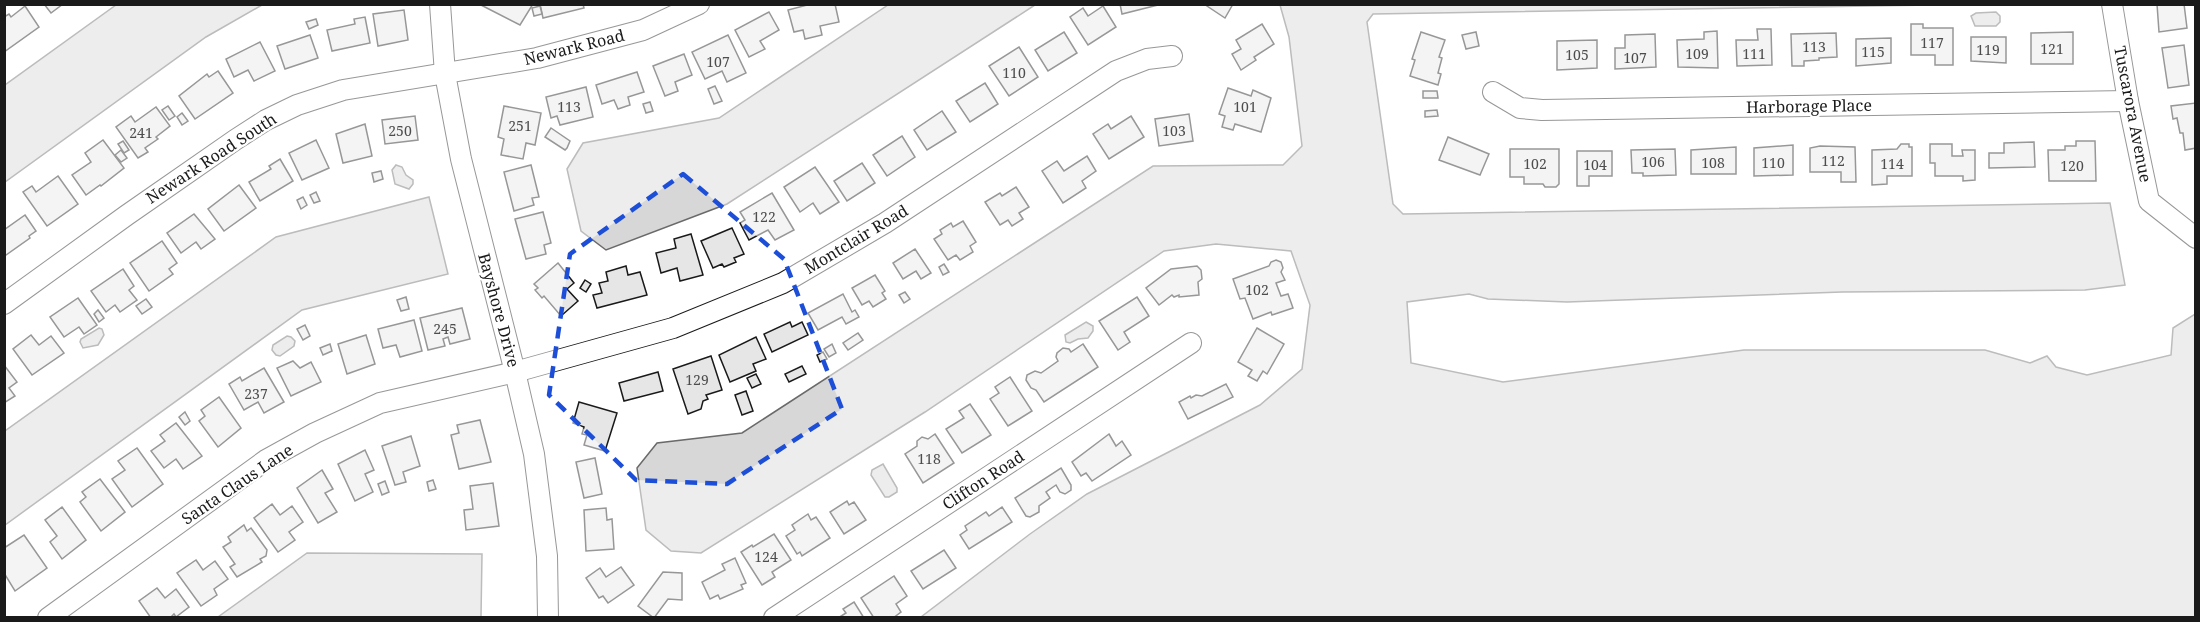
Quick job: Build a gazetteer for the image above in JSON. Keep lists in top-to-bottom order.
{
  "streets": {
    "street": [
      "Newark Road",
      "Harborage Place",
      "Tuscarora Avenue",
      "Newark Road South",
      "Montclair Road",
      "Bayshore Drive",
      "Clifton Road",
      "Santa Claus Lane"
    ]
  },
  "crossings": [
    ["Newark Road", "Newark Road South"],
    ["Newark Road", "Bayshore Drive"],
    ["Harborage Place", "Tuscarora Avenue"],
    ["Newark Road South", "Bayshore Drive"],
    ["Montclair Road", "Bayshore Drive"],
    ["Montclair Road", "Santa Claus Lane"],
    ["Bayshore Drive", "Santa Claus Lane"]
  ],
  "house_numbers": [
    "117",
    "113",
    "121",
    "119",
    "115",
    "109",
    "111",
    "105",
    "107",
    "107",
    "110",
    "113",
    "101",
    "251",
    "250",
    "103",
    "241",
    "112",
    "106",
    "108",
    "110",
    "102",
    "114",
    "104",
    "120",
    "122",
    "102",
    "245",
    "129",
    "237",
    "118",
    "124"
  ]
}
